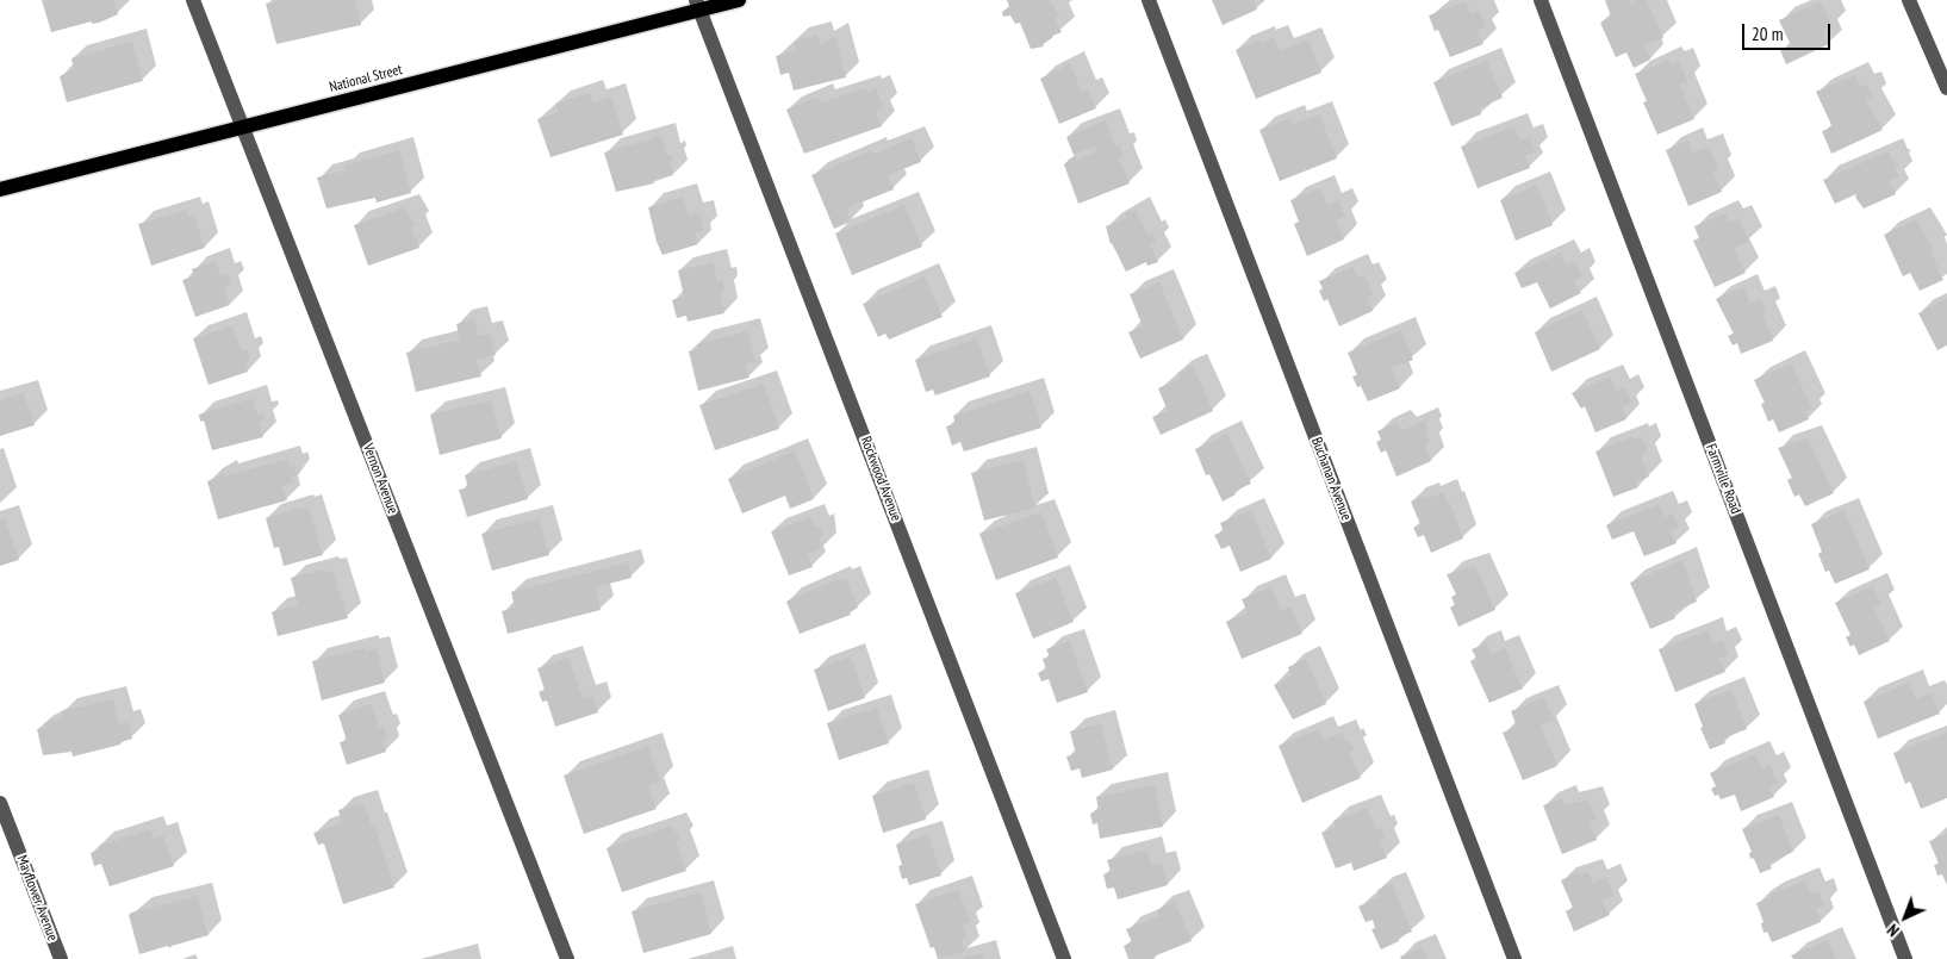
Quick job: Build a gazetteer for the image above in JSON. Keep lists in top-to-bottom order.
{
  "streets": {
    "main road": ["National Street"],
    "street": [
      "Vernon Avenue",
      "Rockwood Avenue",
      "Buchanan Avenue",
      "Farmville Road",
      "Mayflower Avenue"
    ]
  },
  "crossings": [
    ["National Street", "Vernon Avenue"],
    ["National Street", "Rockwood Avenue"]
  ],
  "scale_bar": "20 m",
  "north": "bottom left"
}
